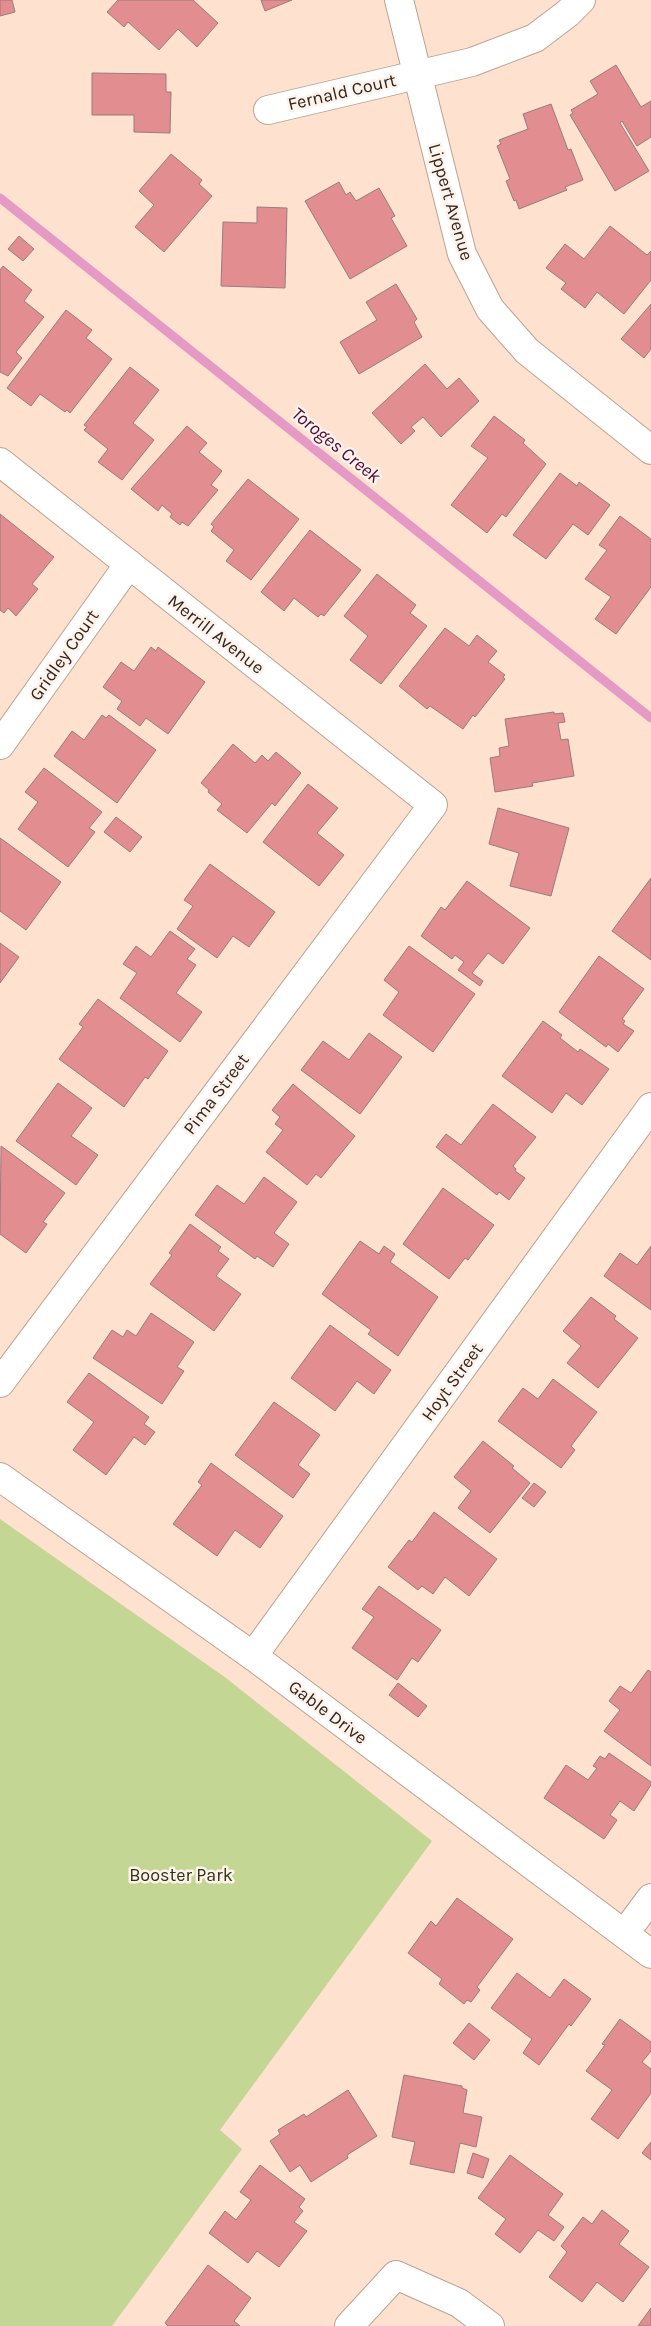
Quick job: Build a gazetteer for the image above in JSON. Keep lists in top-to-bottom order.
{
  "streets": {
    "street": [
      "Fernald Court",
      "Lippert Avenue",
      "Merrill Avenue",
      "Gridley Court",
      "Pima Street",
      "Hoyt Street",
      "Gable Drive"
    ]
  },
  "crossings": [
    ["Fernald Court", "Lippert Avenue"],
    ["Merrill Avenue", "Gridley Court"],
    ["Merrill Avenue", "Pima Street"],
    ["Hoyt Street", "Gable Drive"]
  ],
  "water": ["Toroges Creek"],
  "parks": ["Booster Park"]
}
